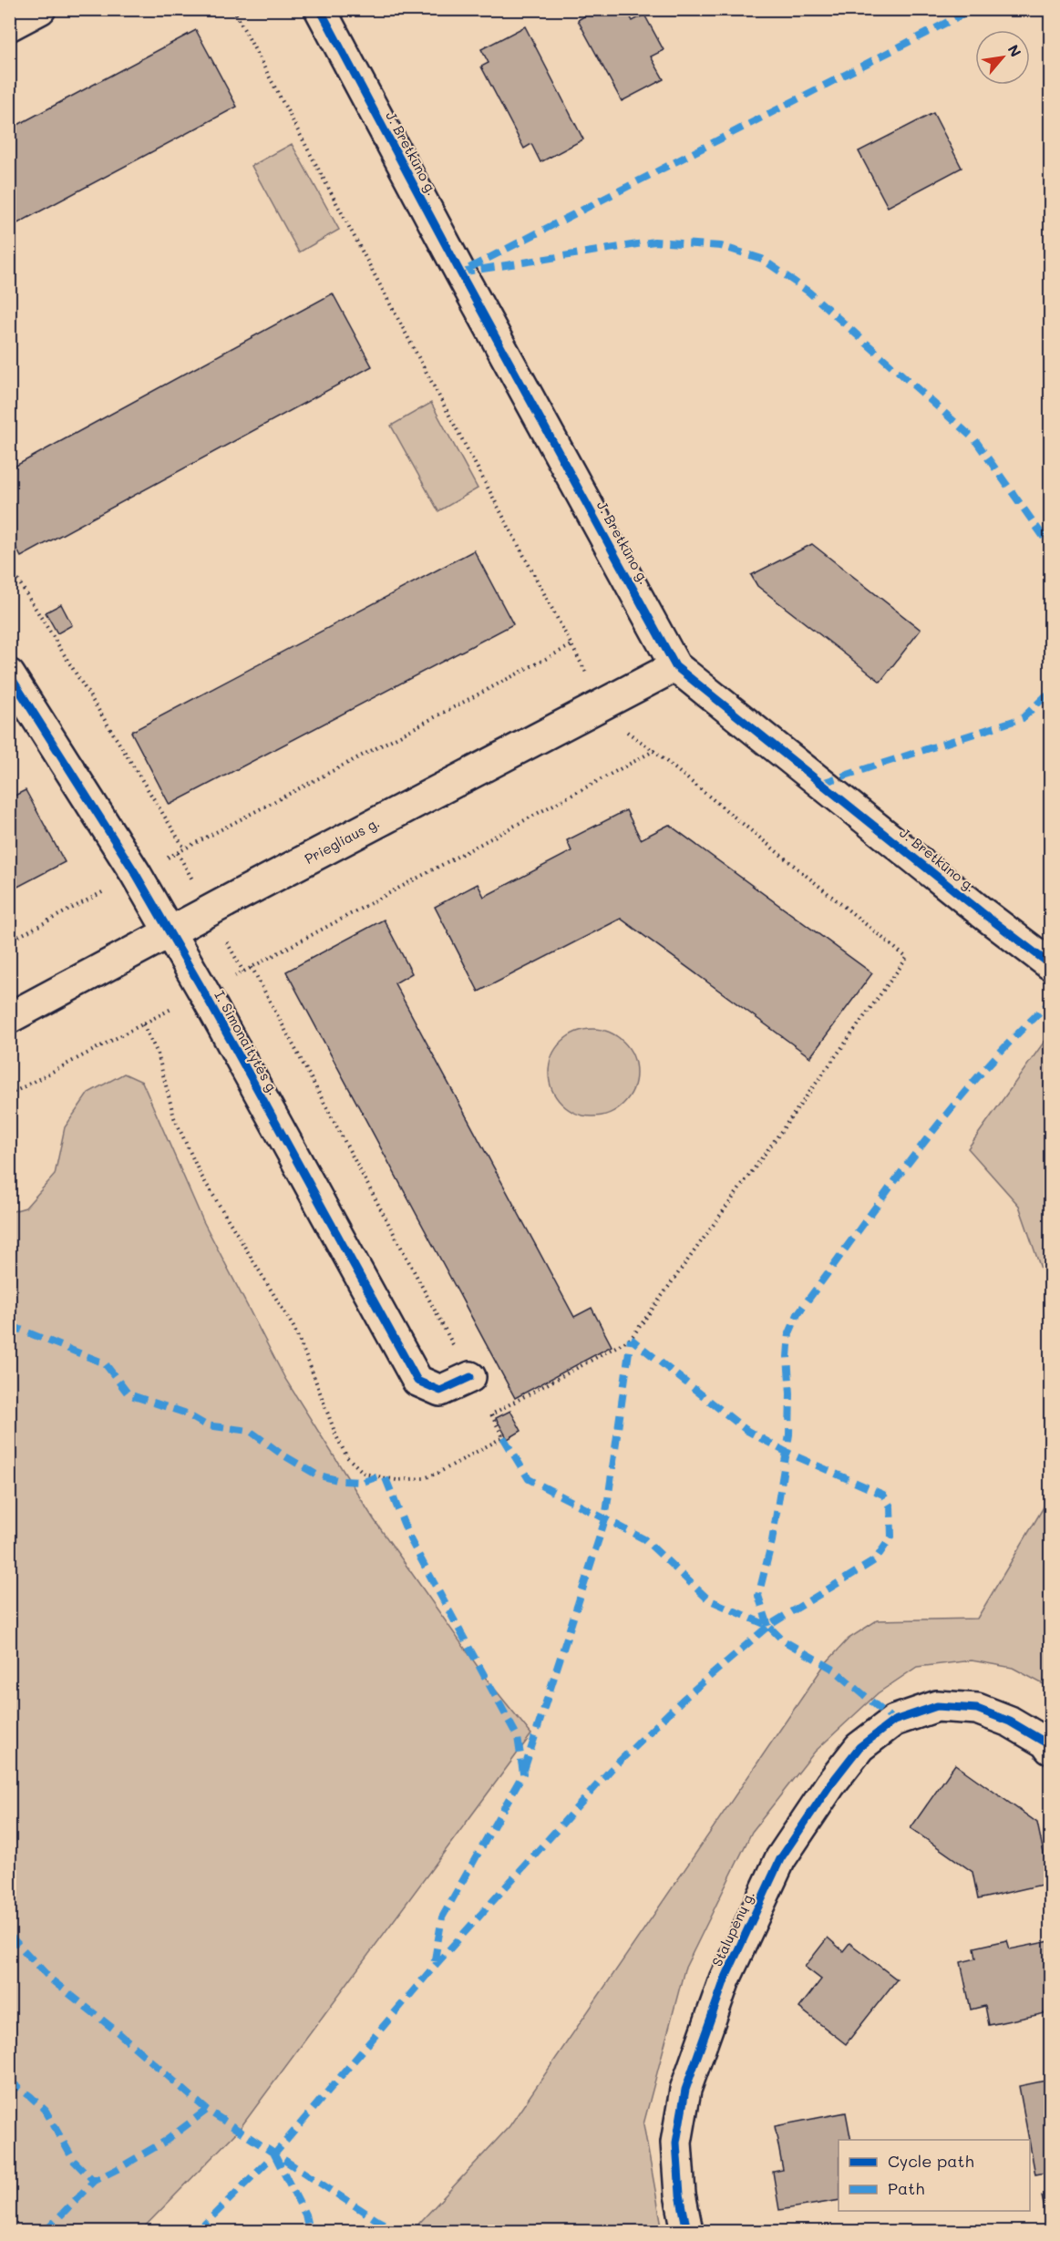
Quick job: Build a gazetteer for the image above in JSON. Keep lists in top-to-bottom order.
{
  "streets": {
    "street": [
      "J. Bretkūno g.",
      "Priegliaus g.",
      "I. Simonaitytės g.",
      "Stalupėnų g."
    ]
  },
  "crossings": [
    ["J. Bretkūno g.", "Priegliaus g."],
    ["Priegliaus g.", "I. Simonaitytės g."]
  ],
  "legend": ["Cycle path", "Path"],
  "north": "top right"
}
